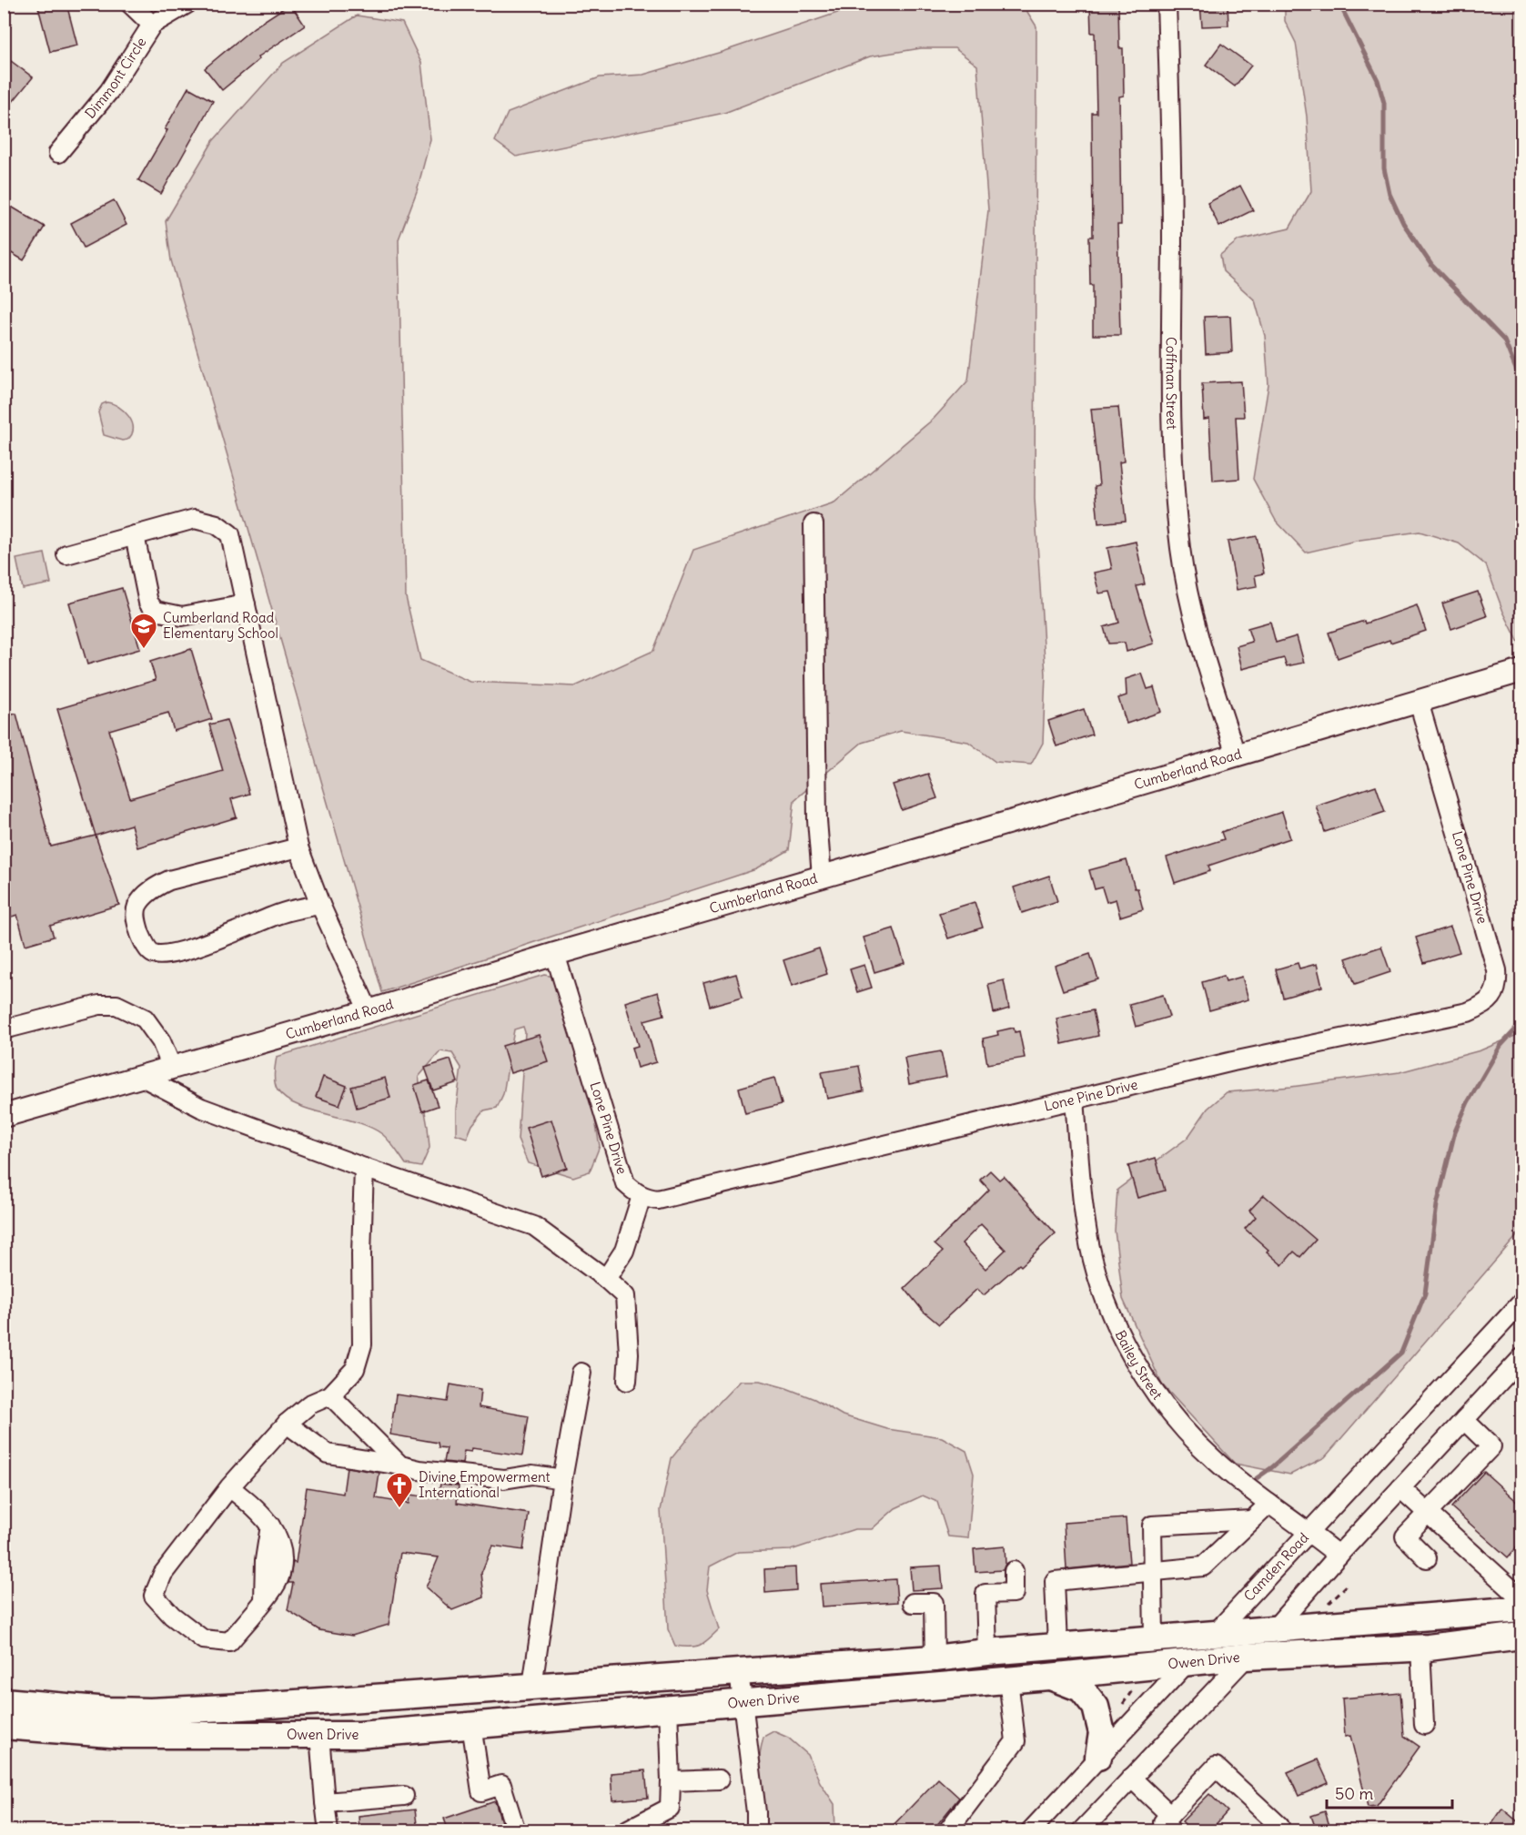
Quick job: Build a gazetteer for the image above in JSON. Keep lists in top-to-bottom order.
{
  "streets": {
    "highway": ["Owen Drive"],
    "main road": ["Cumberland Road"],
    "street": [
      "Dimmont Circle",
      "Coffman Street",
      "Lone Pine Drive",
      "Bailey Street",
      "Camden Road"
    ]
  },
  "crossings": [
    ["Coffman Street", "Cumberland Road"],
    ["Cumberland Road", "Lone Pine Drive"],
    ["Lone Pine Drive", "Bailey Street"],
    ["Bailey Street", "Camden Road"],
    ["Camden Road", "Owen Drive"]
  ],
  "places": {
    "school or university": ["Cumberland Road Elementary School"],
    "church": ["Divine Empowerment International"]
  },
  "scale_bar": "50 m"
}
